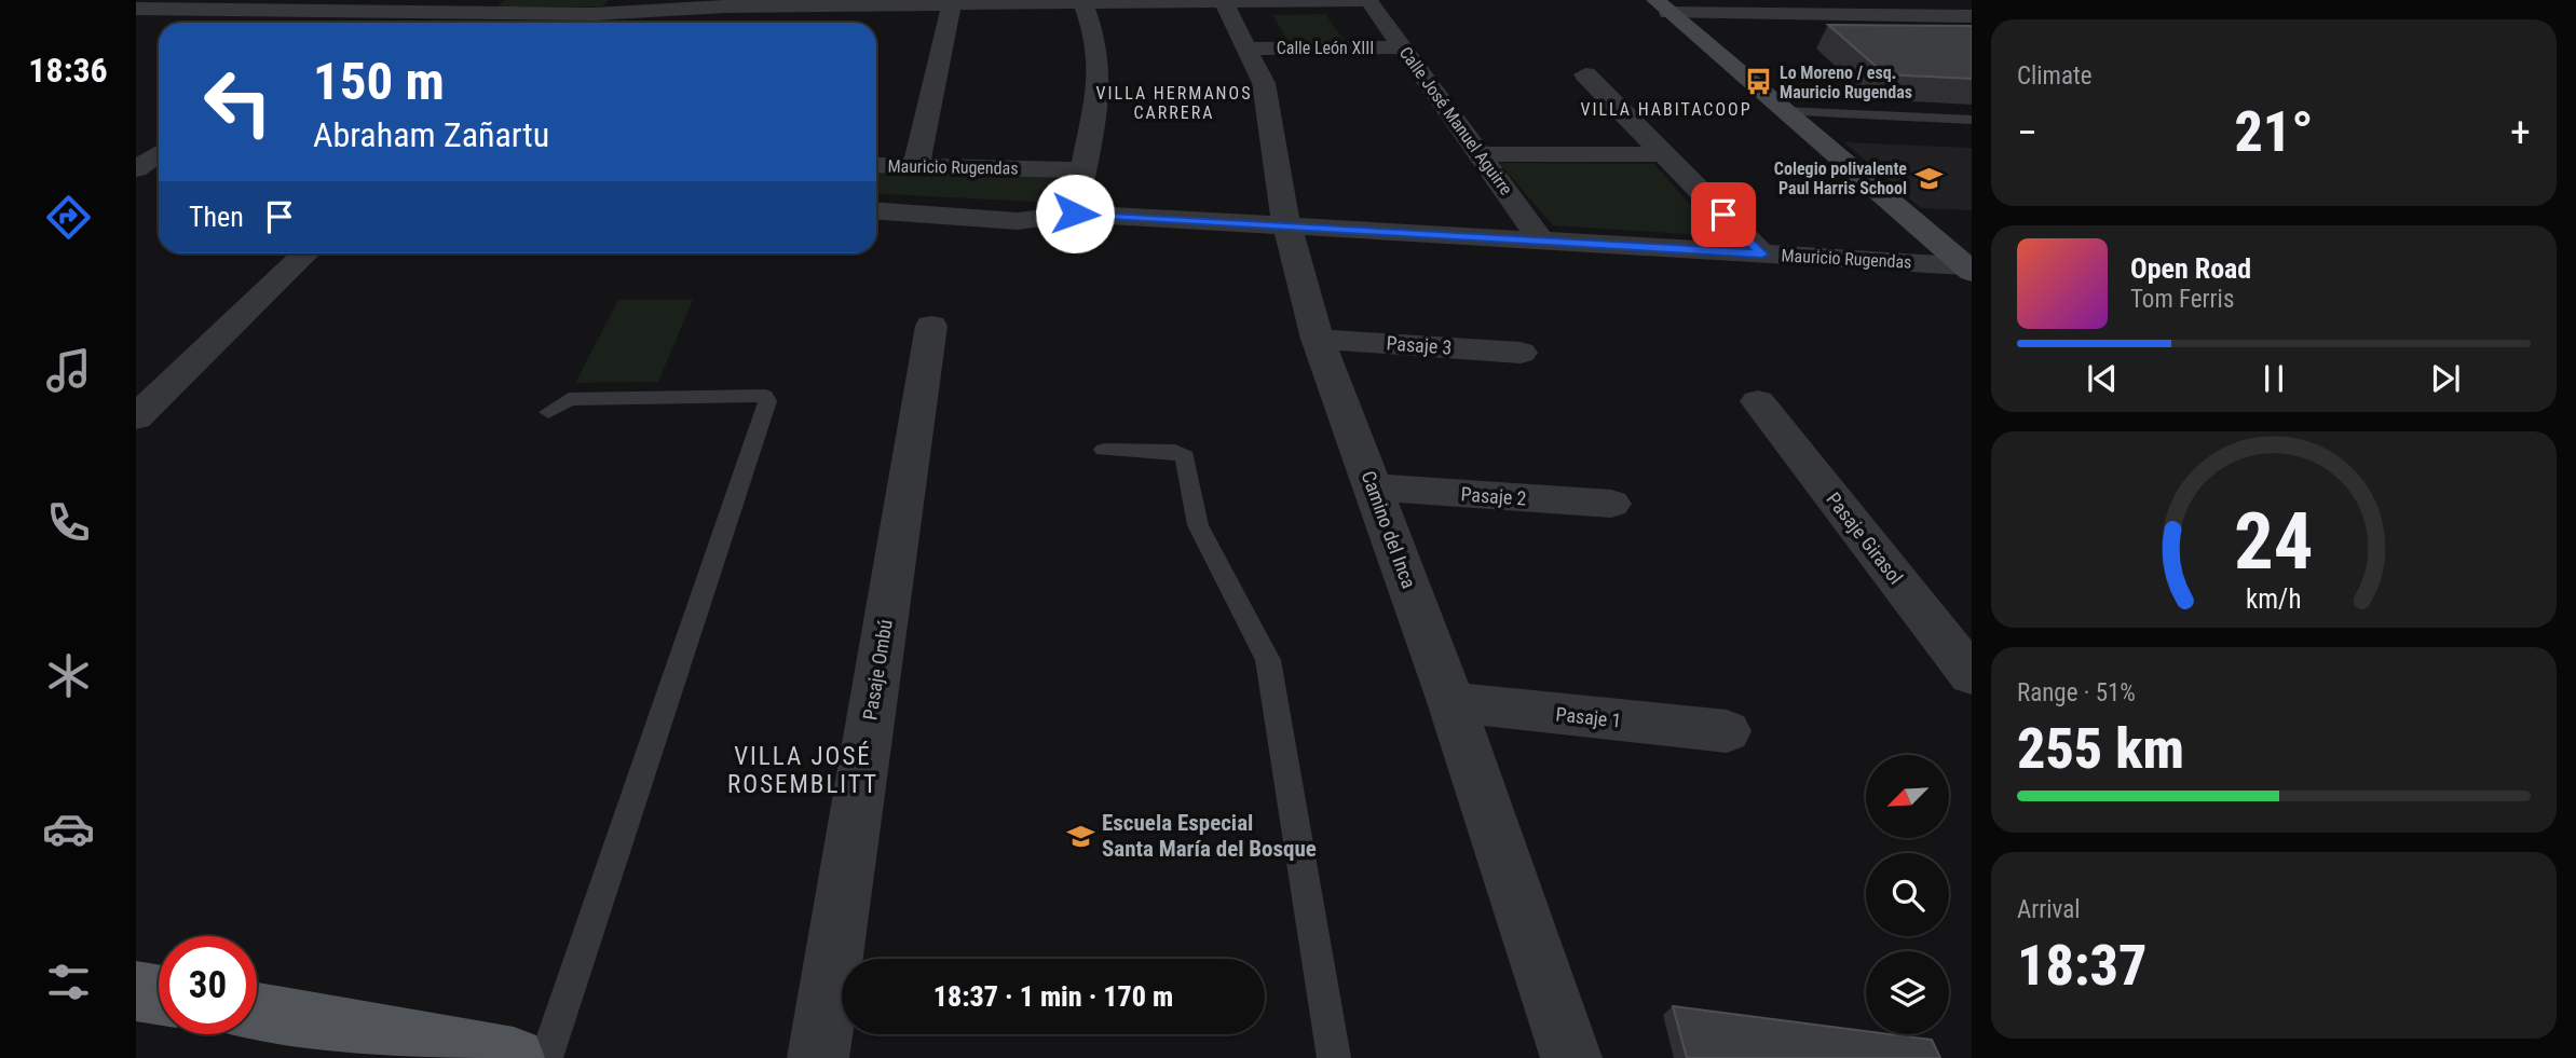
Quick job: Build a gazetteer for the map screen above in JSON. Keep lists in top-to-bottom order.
{
  "streets": {
    "street": [
      "Calle León XIII",
      "Calle José Manuel Aguirre",
      "Mauricio Rugendas",
      "Pasaje 3",
      "Pasaje 2",
      "Camino del Inca",
      "Pasaje Girasol",
      "Pasaje Ombú",
      "Pasaje 1"
    ]
  },
  "crossings": [
    ["Calle León XIII", "Calle José Manuel Aguirre"],
    ["Calle León XIII", "Camino del Inca"],
    ["Calle José Manuel Aguirre", "Mauricio Rugendas"],
    ["Mauricio Rugendas", "Camino del Inca"],
    ["Pasaje 3", "Camino del Inca"],
    ["Pasaje 2", "Camino del Inca"],
    ["Camino del Inca", "Pasaje 1"]
  ],
  "districts": ["VILLA HERMANOS CARRERA", "VILLA HABITACOOP", "VILLA JOSÉ ROSEMBLITT"],
  "places": {
    "bus stop": ["Lo Moreno / esq. Mauricio Rugendas"],
    "school or university": ["Colegio polivalente Paul Harris School", "Escuela Especial Santa María del Bosque"]
  },
  "north": "bottom left",
  "page": {
    "tabs": "18:36",
    "tile": [
      "Climate",
      ["Range · 51%", "255 km"],
      ["Arrival", "18:37"]
    ],
    "turn": ["150 m", "Abraham Zañartu"],
    "heat": ["−", "21°", "+"],
    "then": "Then",
    "song": ["Open Road", "Tom Ferris"],
    "limit": "30",
    "trip": "18:37 · 1 min · 170 m",
    "gauge": ["24", "km/h"]
  }
}
